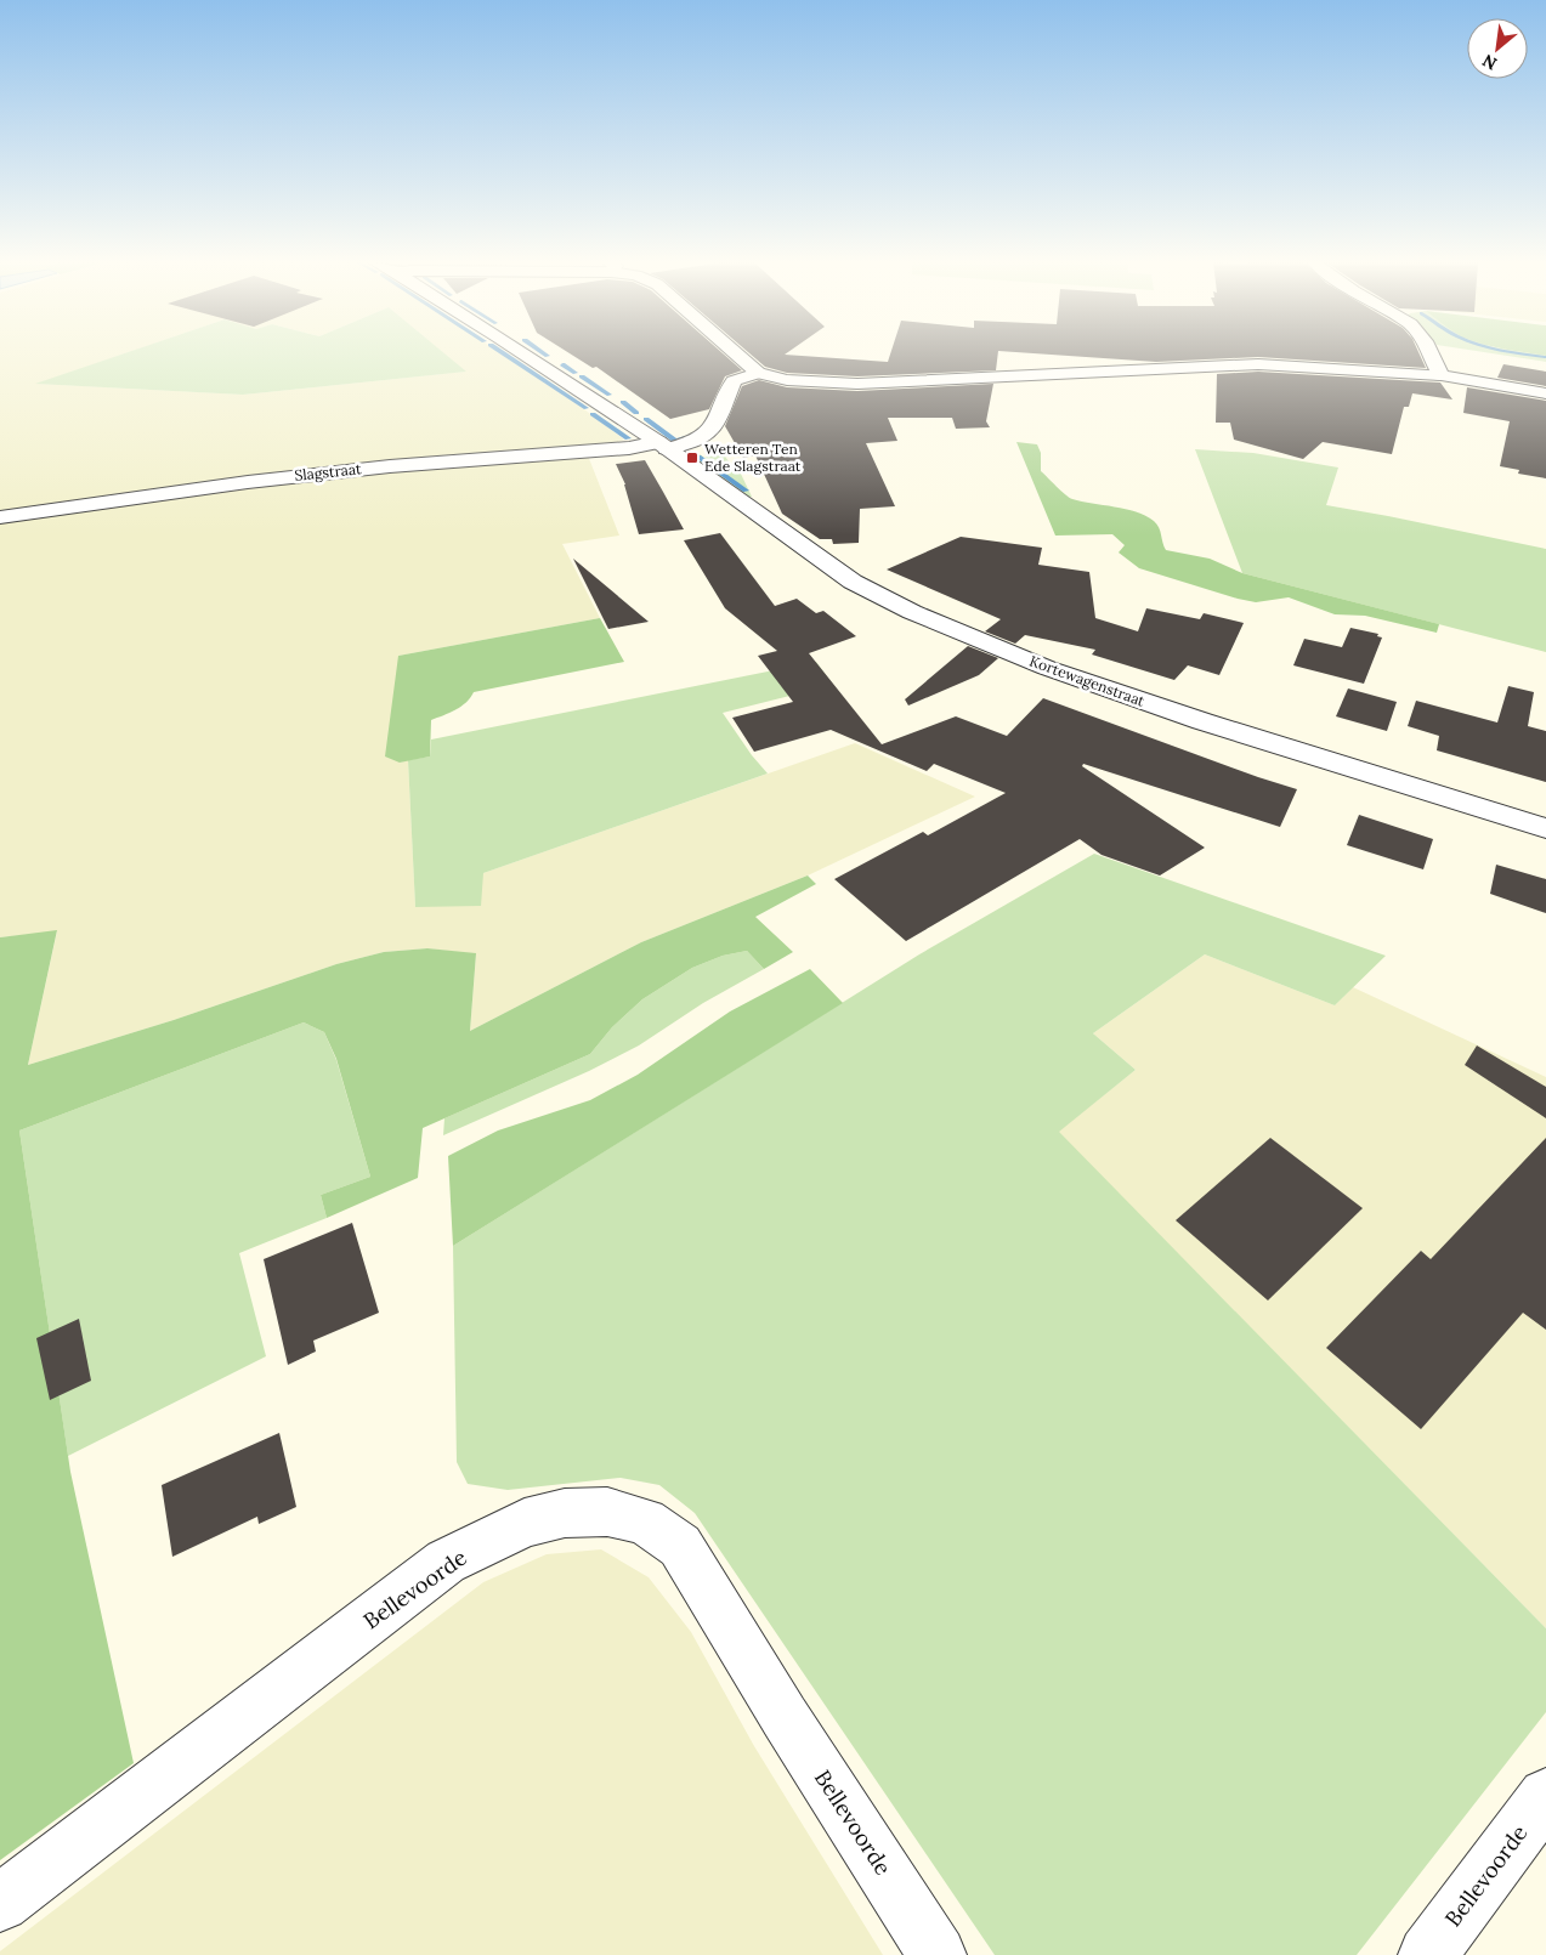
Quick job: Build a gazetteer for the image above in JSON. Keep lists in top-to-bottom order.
{
  "streets": {
    "street": ["Slagstraat", "Kortewagenstraat", "Bellevoorde"]
  },
  "crossings": [
    ["Slagstraat", "Kortewagenstraat"]
  ],
  "places": {
    "transit": ["Wetteren Ten Ede Slagstraat"]
  },
  "north": "bottom left"
}
